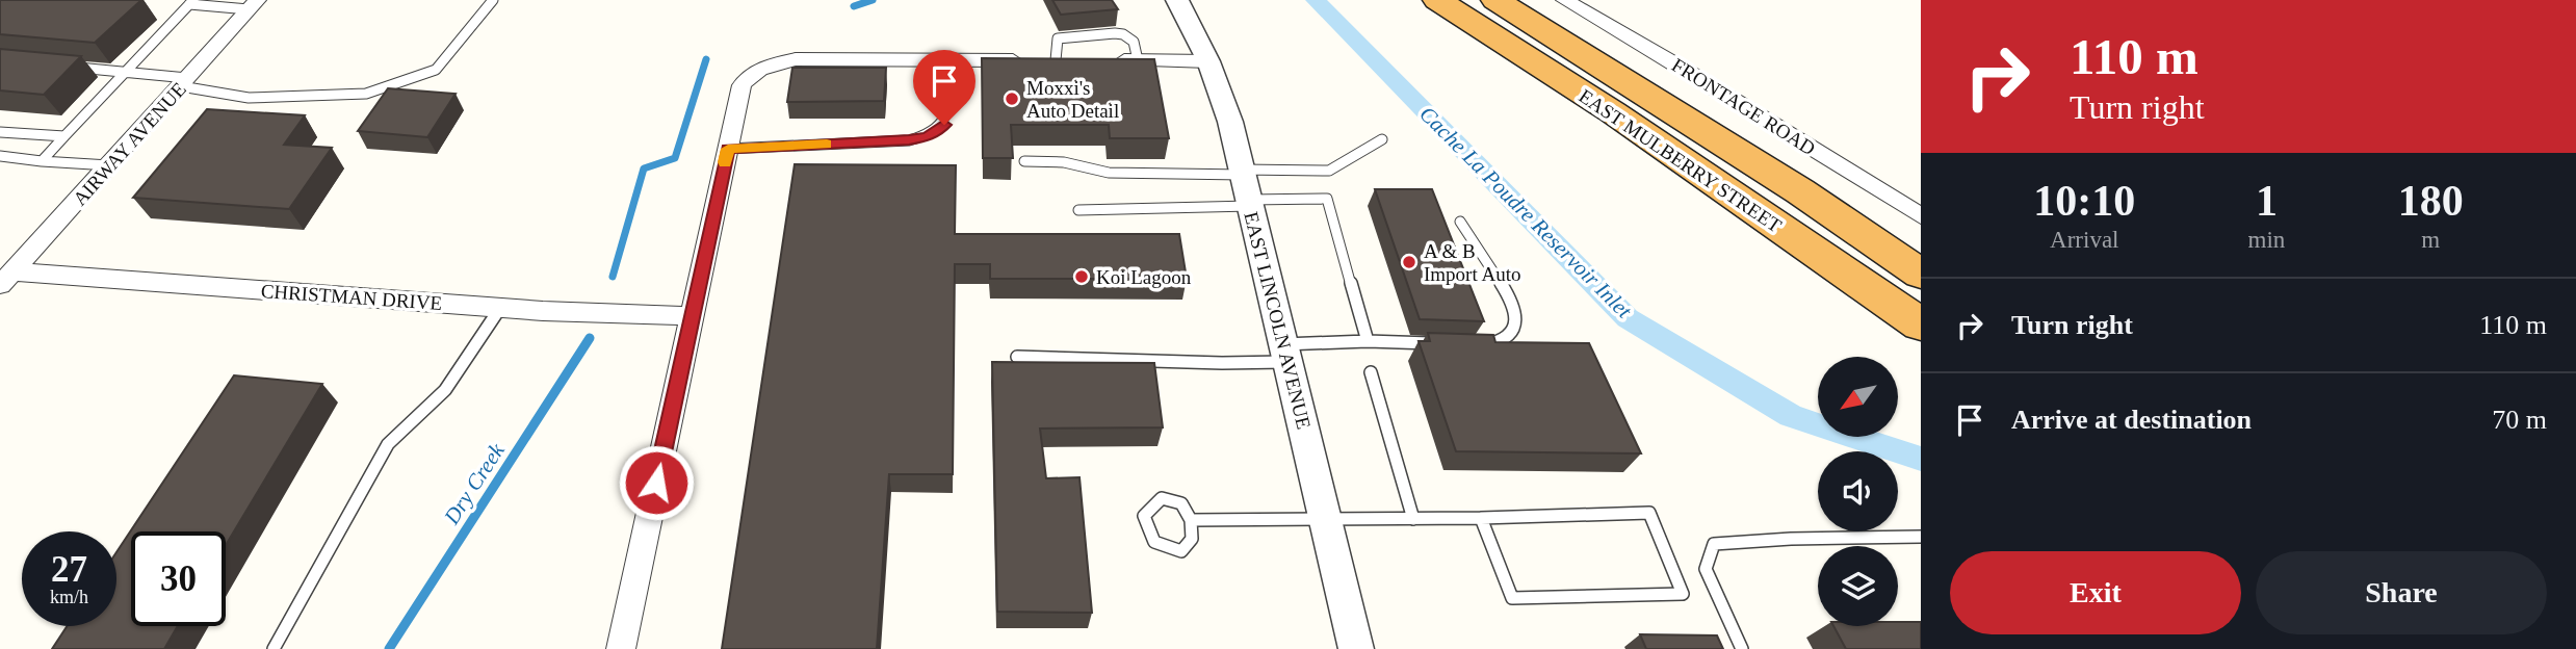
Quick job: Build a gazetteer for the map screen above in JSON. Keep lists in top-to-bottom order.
{
  "streets": {
    "highway": ["EAST MULBERRY STREET"],
    "street": [
      "FRONTAGE ROAD",
      "AIRWAY AVENUE",
      "CHRISTMAN DRIVE",
      "EAST LINCOLN AVENUE"
    ]
  },
  "crossings": [
    ["AIRWAY AVENUE", "CHRISTMAN DRIVE"]
  ],
  "water": ["Cache La Poudre Reservoir Inlet", "Dry Creek"],
  "places": ["Moxxi's Auto Detail", "A & B Import Auto", "Koi Lagoon"],
  "north": "bottom left",
  "page": {
    "turn": ["110 m", "Turn right"],
    "eta": [
      "10:10",
      "Arrival",
      "1",
      "min",
      "180",
      "m"
    ],
    "list": [
      {
        "name": "Turn right",
        "value": "110 m"
      },
      {
        "name": "Arrive at destination",
        "value": "70 m"
      }
    ],
    "speed": "27 km/h",
    "limit": "30",
    "buttons": ["Exit", "Share"]
  }
}
